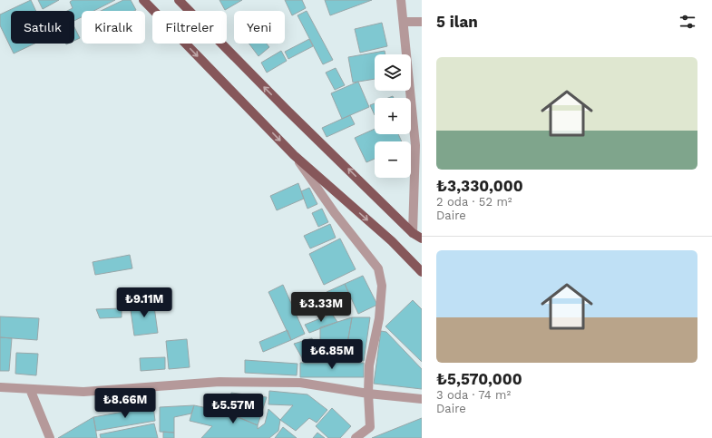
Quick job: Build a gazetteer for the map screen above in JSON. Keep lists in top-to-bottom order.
{
  "page": {
    "heading": "5 ilan",
    "chip": [
      "Satılık",
      "Kiralık",
      "Filtreler",
      "Yeni"
    ],
    "list": [
      {
        "name": "₺3,330,000",
        "note": "2 oda · 52 m² · Daire"
      },
      {
        "name": "₺5,570,000",
        "note": "3 oda · 74 m² · Daire"
      }
    ],
    "map_buttons": ["+", "−"],
    "price": [
      "₺9.11M",
      "₺3.33M",
      "₺6.85M",
      "₺8.66M",
      "₺5.57M"
    ]
  }
}
